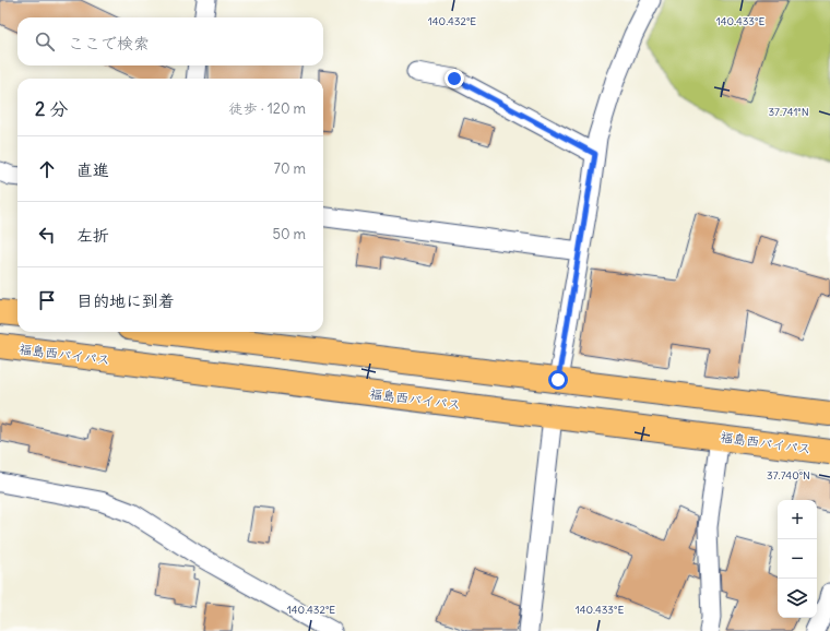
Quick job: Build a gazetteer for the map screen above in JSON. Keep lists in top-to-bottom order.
{
  "streets": {
    "highway": ["福島西バイパス"]
  },
  "page": {
    "search": "ここで検索",
    "heading": ["2 分", "徒歩 · 120 m"],
    "list": [
      ["直進", "70 m"],
      ["左折", "50 m"],
      "目的地に到着"
    ],
    "map_buttons": ["+", "−"]
  },
  "coordinates": [
    "140.432°E",
    "140.433°E",
    "37.741°N",
    "37.740°N"
  ]
}
